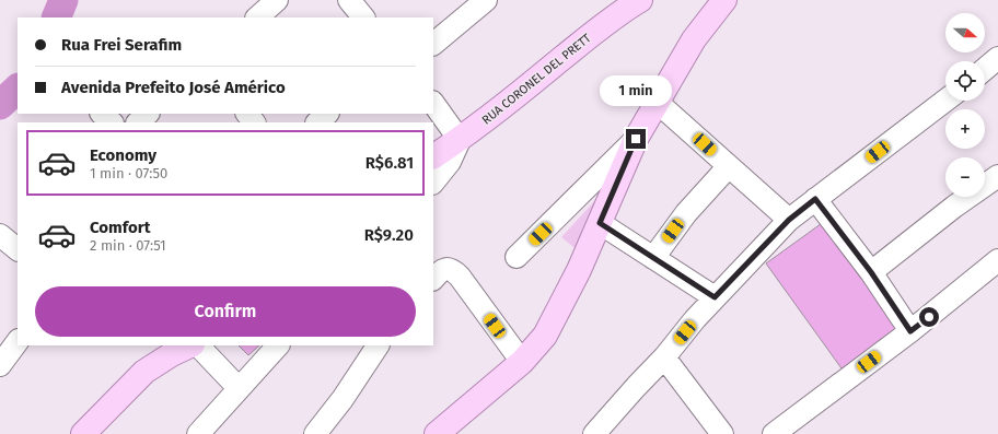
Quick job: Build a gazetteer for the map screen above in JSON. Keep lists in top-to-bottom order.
{
  "streets": {
    "main road": ["RUA CORONEL DEL PRETT"]
  },
  "north": "right",
  "page": {
    "map_buttons": ["+", "−"],
    "banner": ["Rua Frei Serafim", "Avenida Prefeito José Américo"],
    "bubble": "1 min",
    "list": [
      {
        "name": "Economy",
        "note": "1 min · 07:50",
        "value": "R$6.81"
      },
      {
        "name": "Comfort",
        "note": "2 min · 07:51",
        "value": "R$9.20"
      }
    ],
    "buttons": "Confirm"
  }
}
